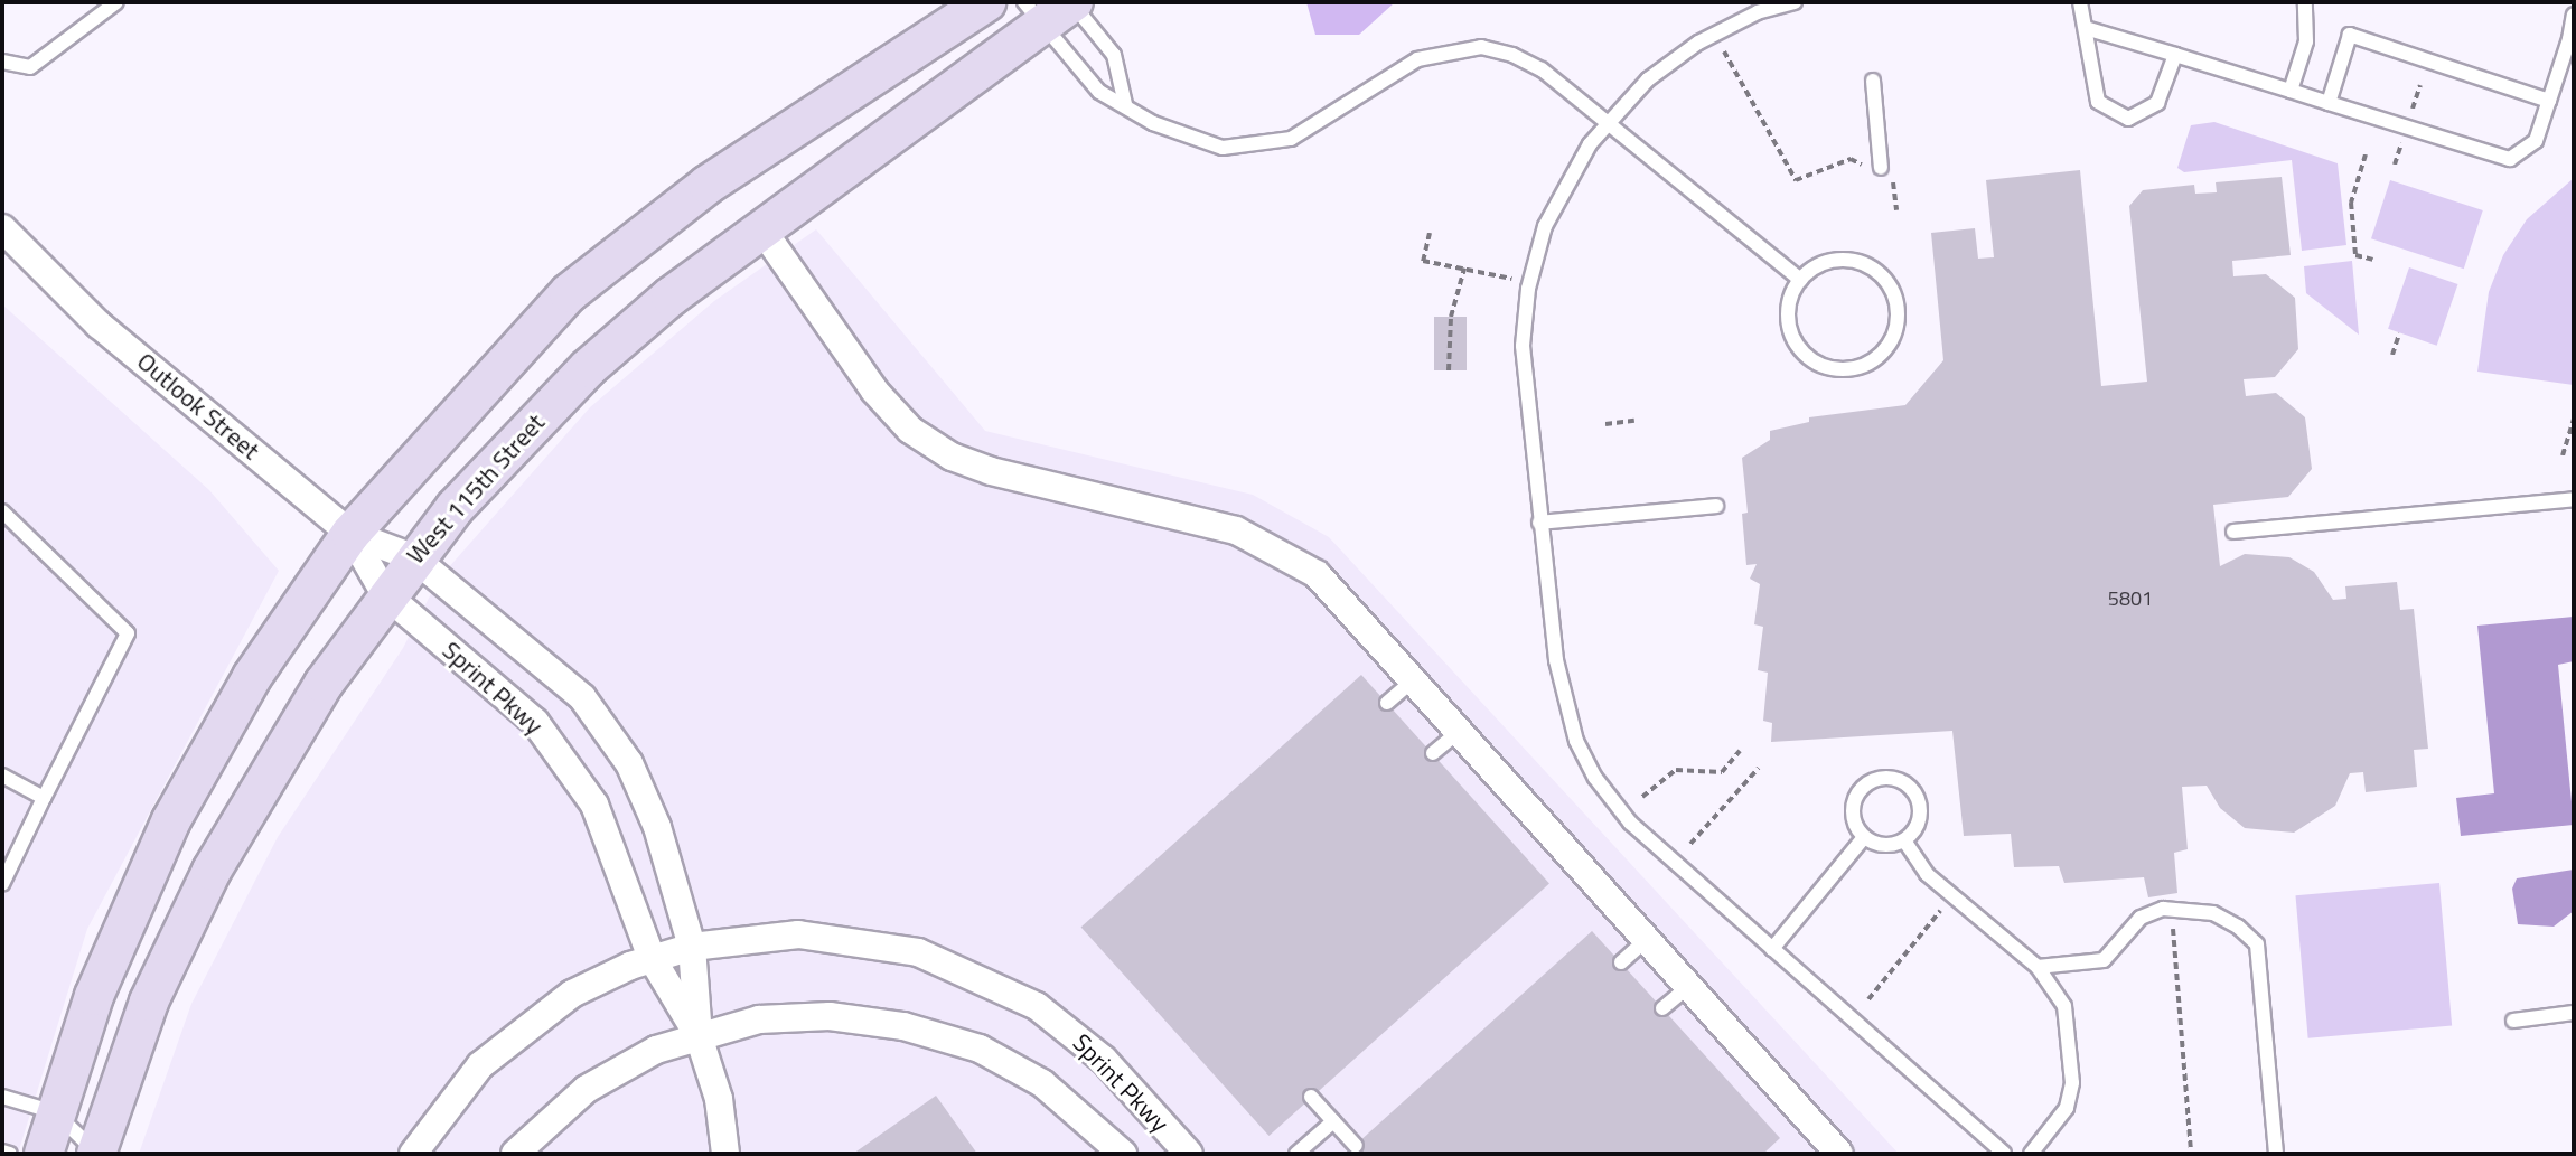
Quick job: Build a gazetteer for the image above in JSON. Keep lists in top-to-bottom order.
{
  "streets": {
    "street": ["Outlook Street", "West 115th Street", "Sprint Pkwy"]
  },
  "crossings": [
    ["Outlook Street", "West 115th Street"],
    ["Outlook Street", "Sprint Pkwy"],
    ["West 115th Street", "Sprint Pkwy"]
  ],
  "house_numbers": ["5801"]
}
